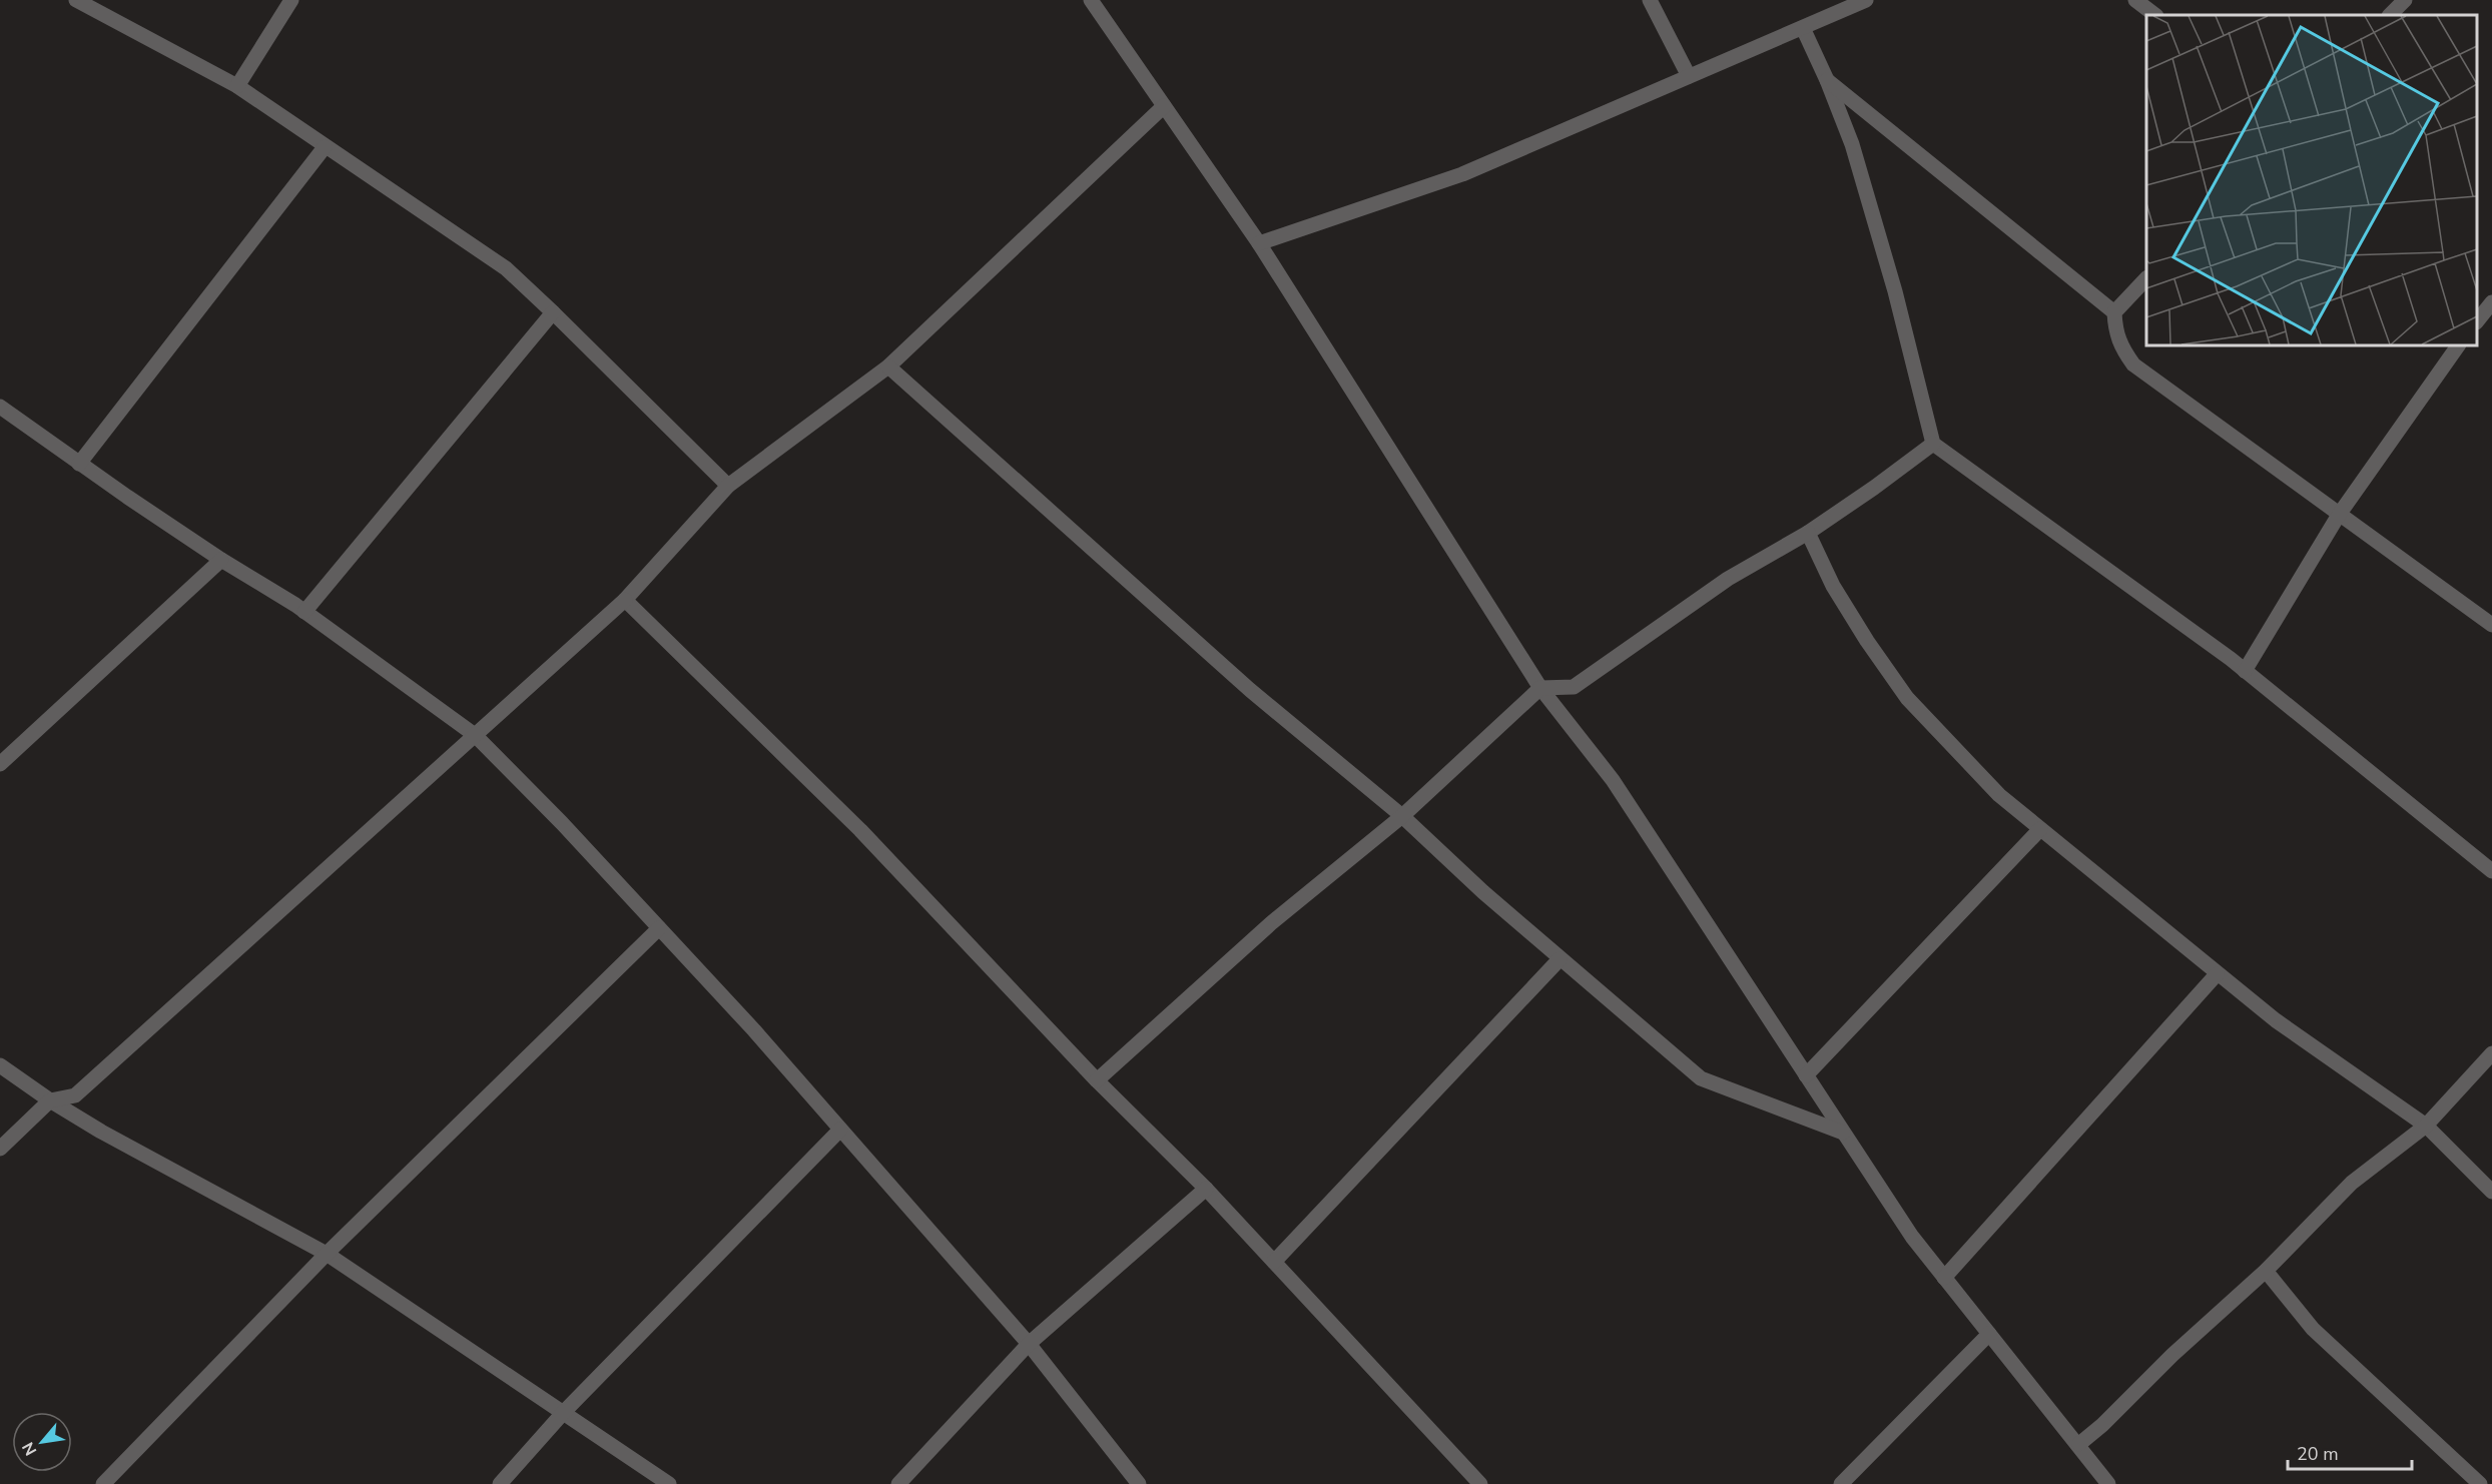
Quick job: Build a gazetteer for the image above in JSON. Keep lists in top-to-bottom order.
{
  "scale_bar": "20 m",
  "north": "bottom left"
}
